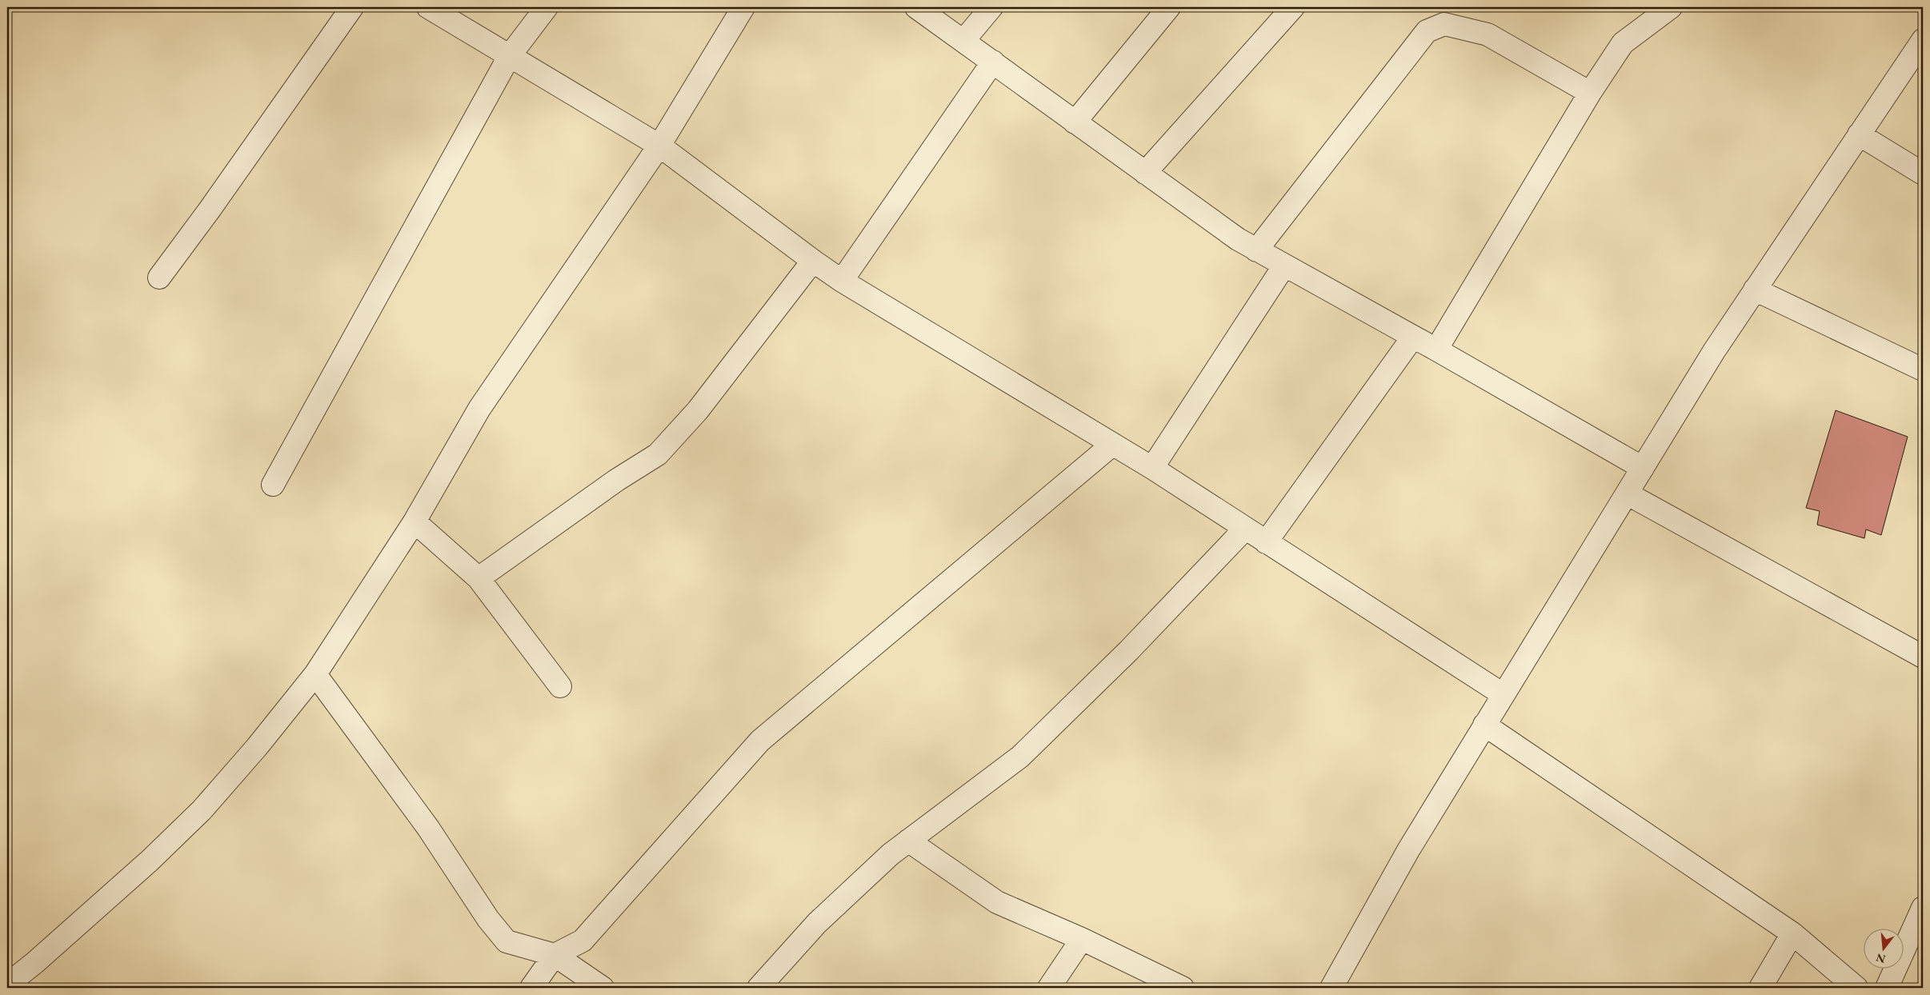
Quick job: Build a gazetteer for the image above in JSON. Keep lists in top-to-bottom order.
{
  "north": "bottom"
}
